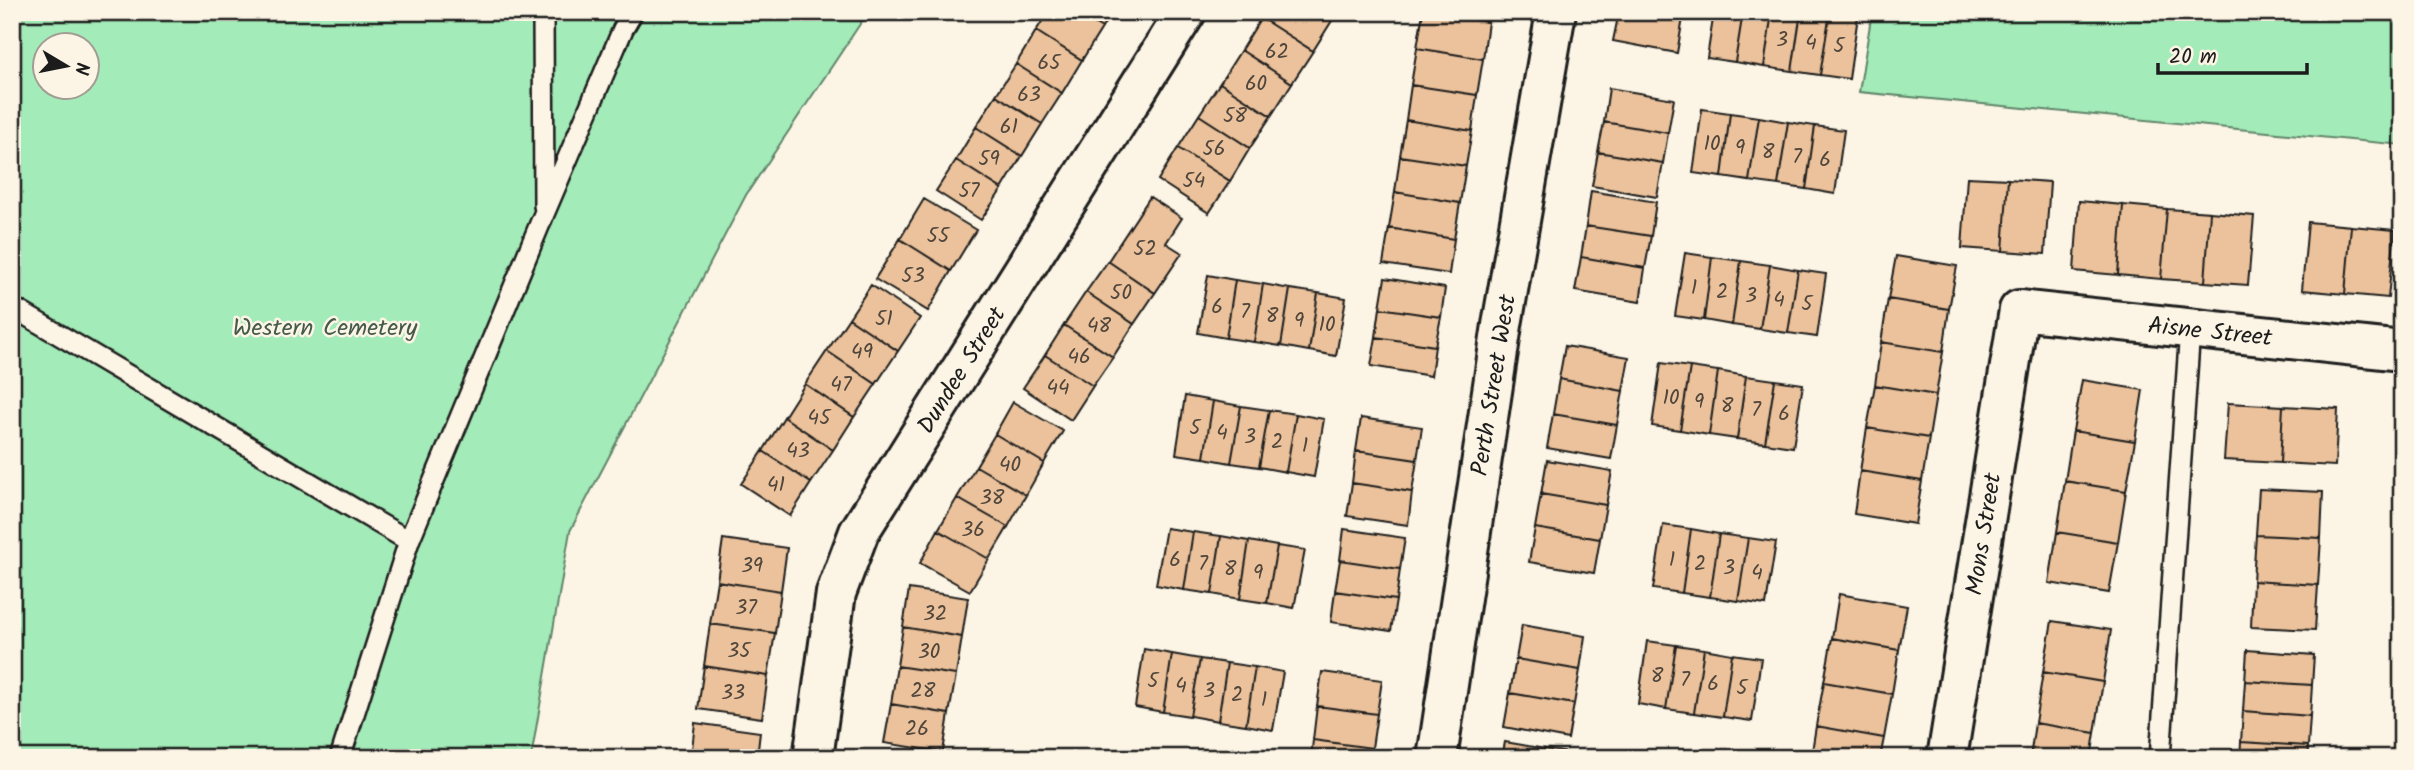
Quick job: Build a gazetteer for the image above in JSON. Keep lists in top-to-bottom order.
{
  "streets": {
    "street": [
      "Aisne Street",
      "Dundee Street",
      "Perth Street West",
      "Mons Street"
    ]
  },
  "crossings": [
    ["Aisne Street", "Mons Street"]
  ],
  "parks": ["Western Cemetery"],
  "house_numbers": [
    "3",
    "4",
    "5",
    "62",
    "65",
    "60",
    "63",
    "58",
    "61",
    "10",
    "9",
    "56",
    "8",
    "7",
    "59",
    "6",
    "54",
    "57",
    "55",
    "52",
    "53",
    "1",
    "2",
    "50",
    "3",
    "4",
    "5",
    "6",
    "7",
    "8",
    "51",
    "9",
    "10",
    "48",
    "49",
    "46",
    "47",
    "44",
    "10",
    "9",
    "8",
    "7",
    "6",
    "45",
    "5",
    "4",
    "3",
    "2",
    "1",
    "43",
    "40",
    "41",
    "38",
    "36",
    "6",
    "1",
    "7",
    "2",
    "39",
    "3",
    "8",
    "9",
    "4",
    "37",
    "32",
    "35",
    "30",
    "8",
    "7",
    "5",
    "6",
    "4",
    "5",
    "28",
    "3",
    "33",
    "2",
    "1",
    "26"
  ],
  "scale_bar": "20 m",
  "north": "right"
}
